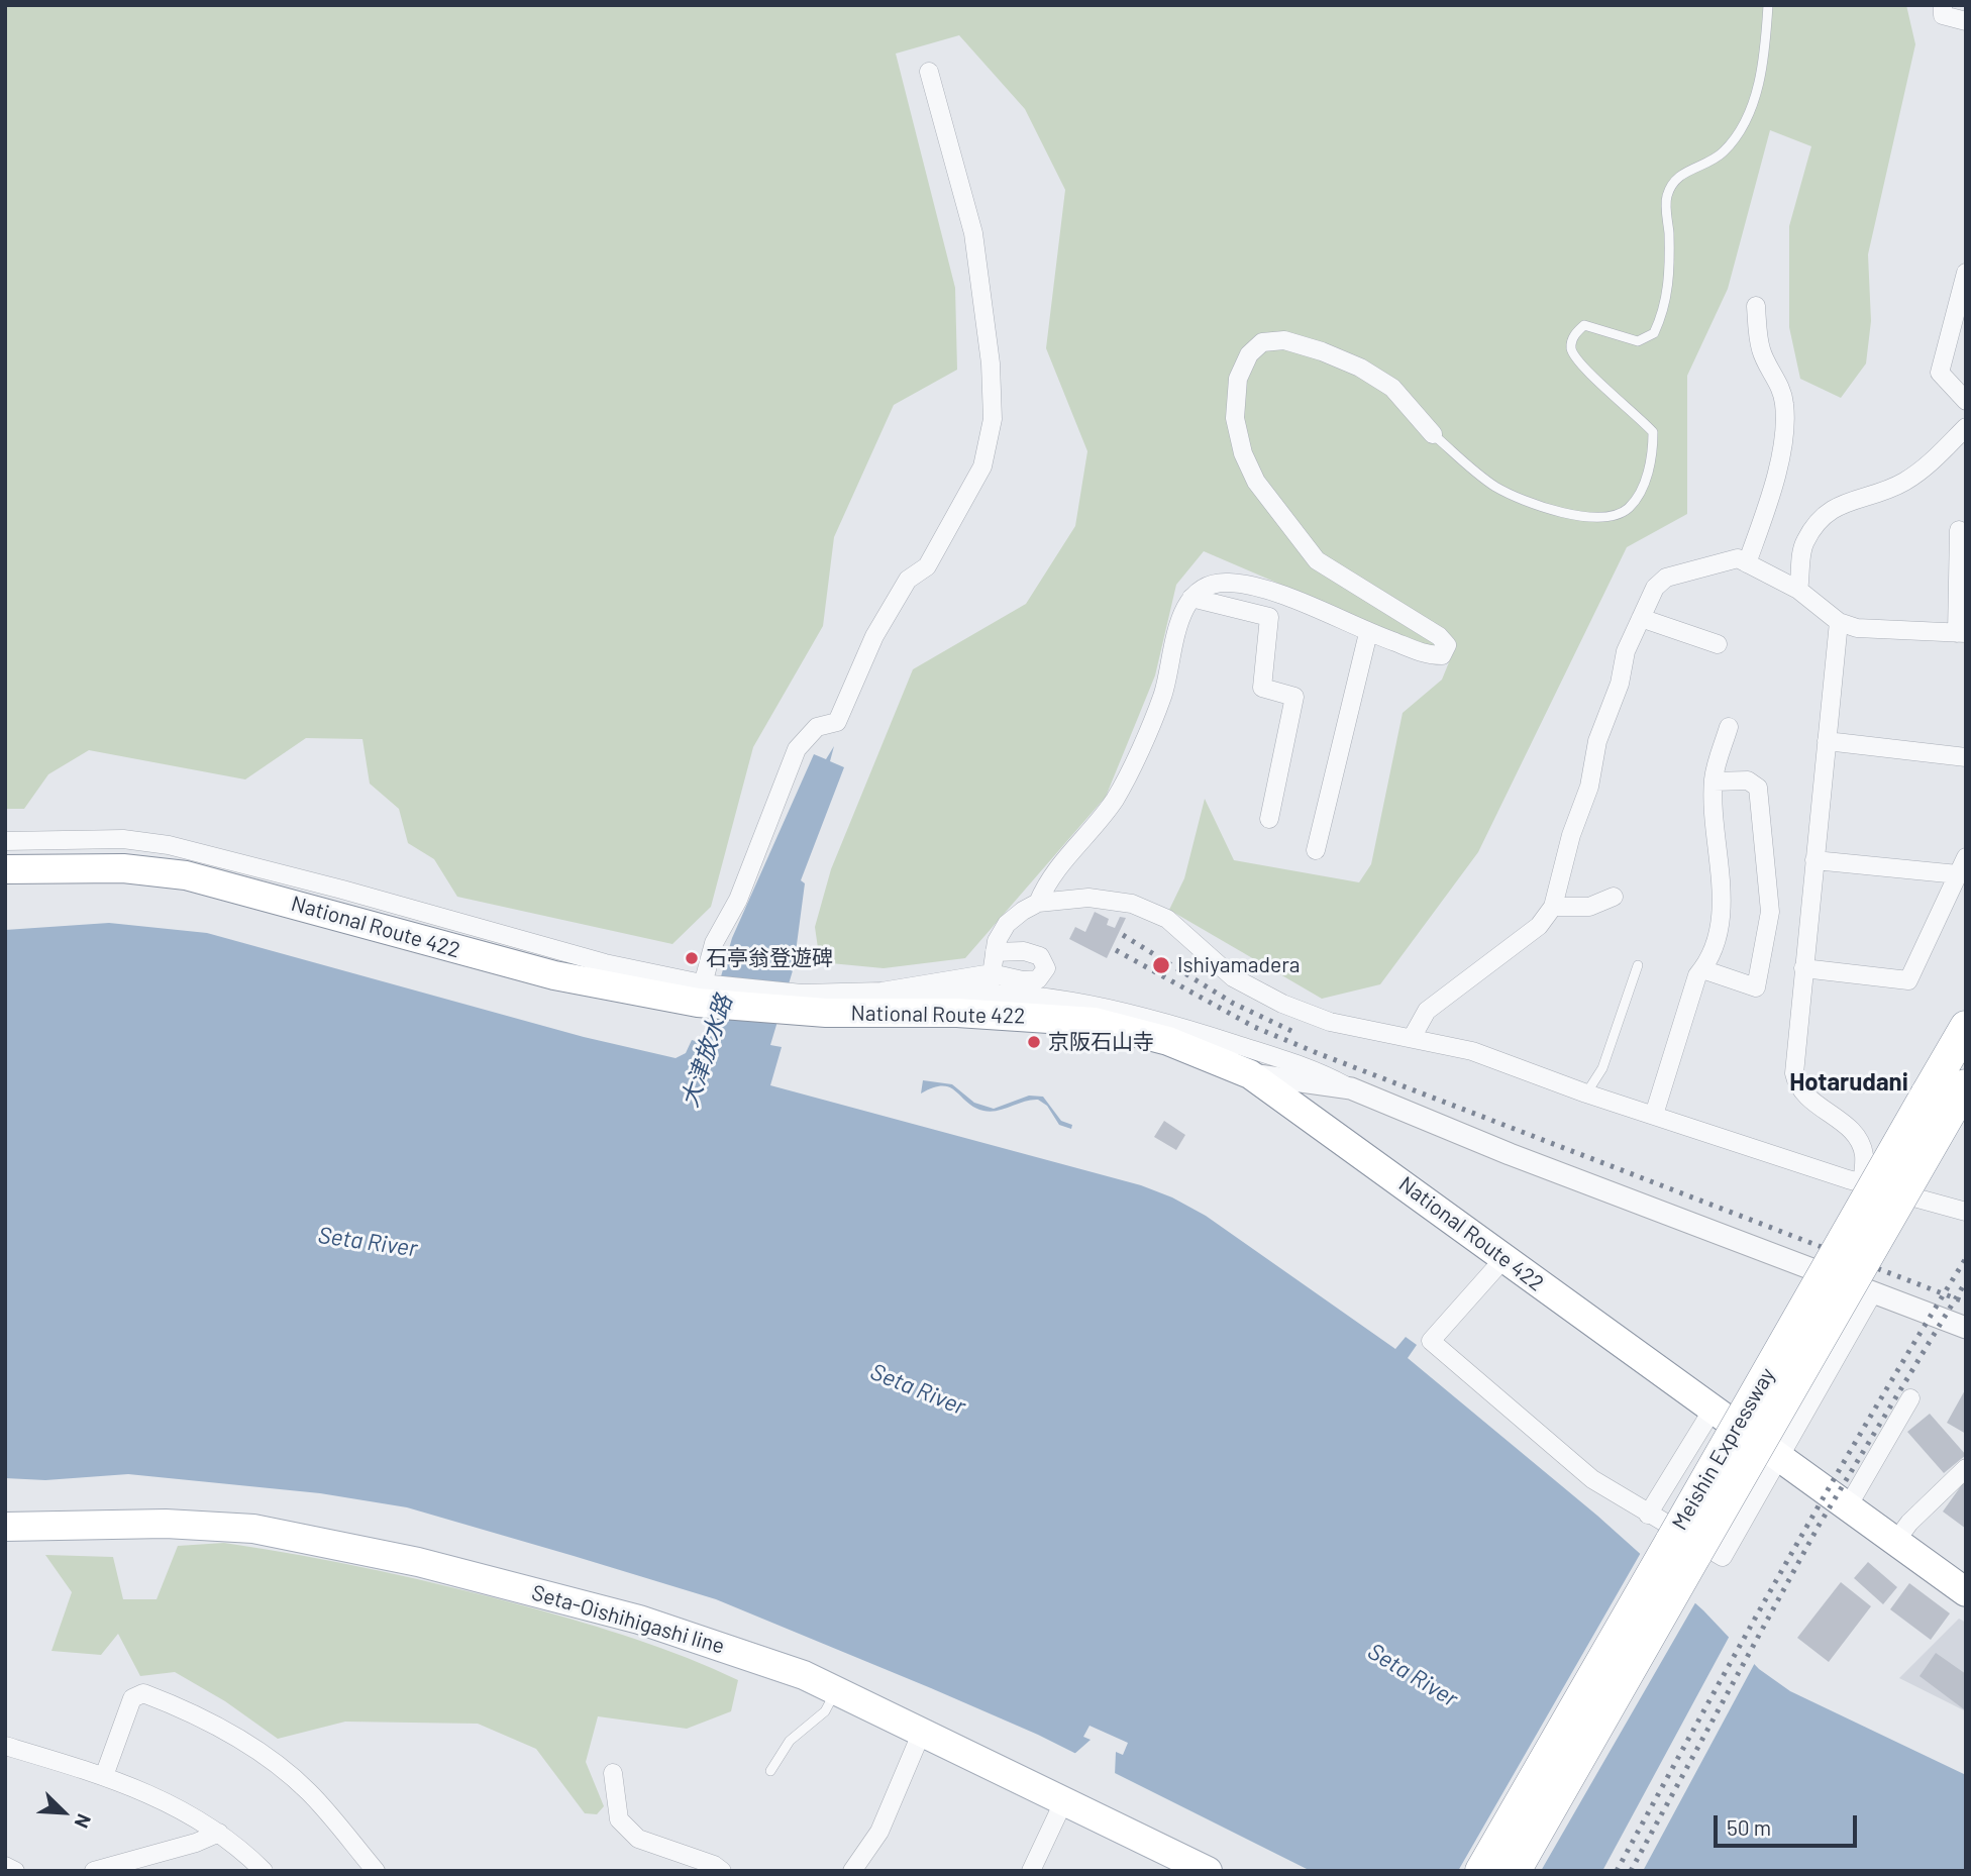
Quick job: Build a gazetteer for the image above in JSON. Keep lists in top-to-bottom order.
{
  "streets": {
    "highway": ["Meishin Expressway"],
    "main road": ["National Route 422", "Seta-Oishihigashi line"]
  },
  "districts": ["Hotarudani"],
  "water": ["大津放水路", "Seta River"],
  "places": ["石亭翁登遊碑", "Ishiyamadera", "京阪石山寺"],
  "scale_bar": "50 m",
  "north": "bottom right"
}
